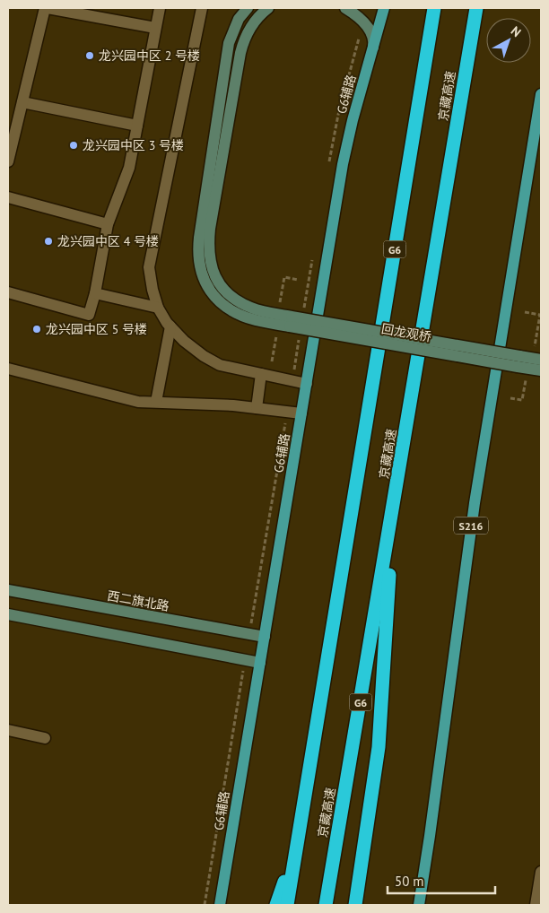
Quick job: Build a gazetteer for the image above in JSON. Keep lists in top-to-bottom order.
{
  "streets": {
    "highway": ["京藏高速", "G6"],
    "main road": [
      "G6辅路",
      "回龙观桥",
      "S216",
      "西二旗北路"
    ]
  },
  "crossings": [
    ["G6辅路", "西二旗北路"]
  ],
  "places": [
    "龙兴园中区 2 号楼",
    "龙兴园中区 3 号楼",
    "龙兴园中区 4 号楼",
    "龙兴园中区 5 号楼"
  ],
  "scale_bar": "50 m",
  "north": "top right"
}
